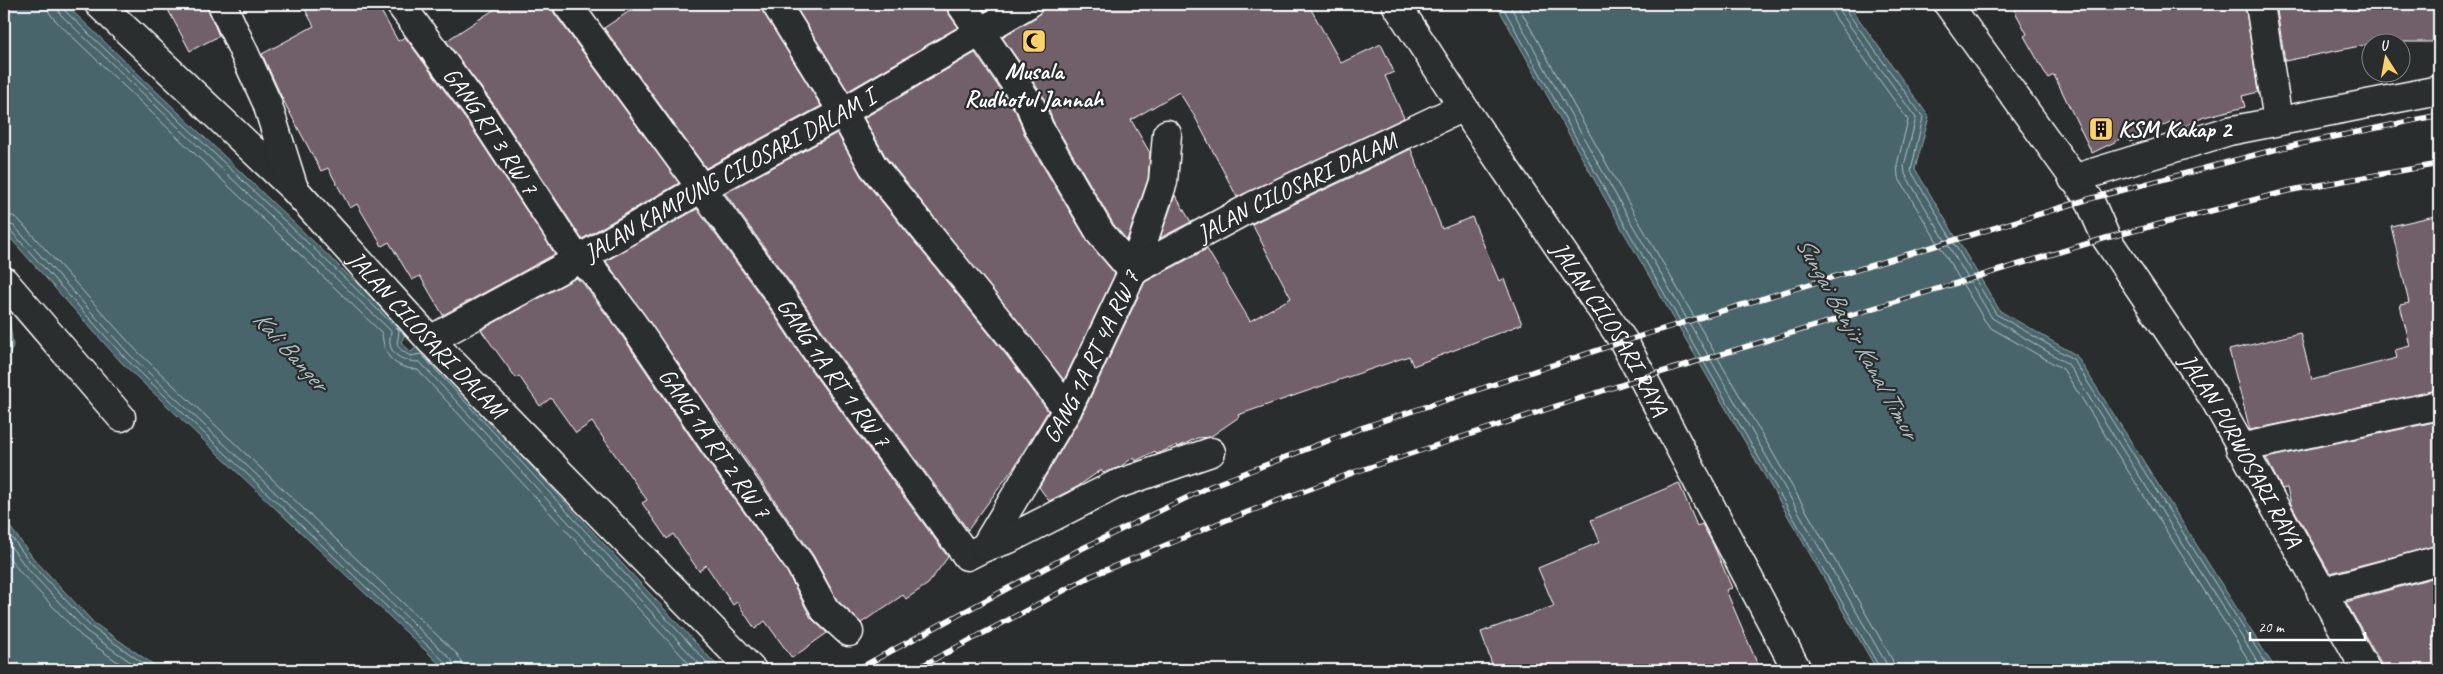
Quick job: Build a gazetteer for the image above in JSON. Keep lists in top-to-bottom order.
{
  "streets": {
    "street": [
      "GANG RT 3 RW 7",
      "JALAN KAMPUNG CILOSARI DALAM I",
      "JALAN CILOSARI DALAM",
      "JALAN CILOSARI RAYA",
      "GANG 1A RT 4A RW 7",
      "GANG 1A RT 1 RW 7",
      "GANG 1A RT 2 RW 7",
      "JALAN PURWOSARI RAYA"
    ]
  },
  "crossings": [
    ["GANG RT 3 RW 7", "JALAN KAMPUNG CILOSARI DALAM I"],
    ["GANG RT 3 RW 7", "GANG 1A RT 2 RW 7"],
    ["JALAN KAMPUNG CILOSARI DALAM I", "JALAN CILOSARI DALAM"],
    ["JALAN KAMPUNG CILOSARI DALAM I", "GANG 1A RT 1 RW 7"],
    ["JALAN KAMPUNG CILOSARI DALAM I", "GANG 1A RT 2 RW 7"],
    ["JALAN CILOSARI DALAM", "JALAN CILOSARI RAYA"],
    ["JALAN CILOSARI DALAM", "GANG 1A RT 4A RW 7"],
    ["GANG 1A RT 4A RW 7", "GANG 1A RT 1 RW 7"]
  ],
  "water": ["Sungai Banjir Kanal Timur", "Kali Banger"],
  "places": {
    "mosque": ["Musala Rudhotul Jannah"],
    "building": ["KSM Kakap 2"]
  },
  "scale_bar": "20 m",
  "north": "top"
}
